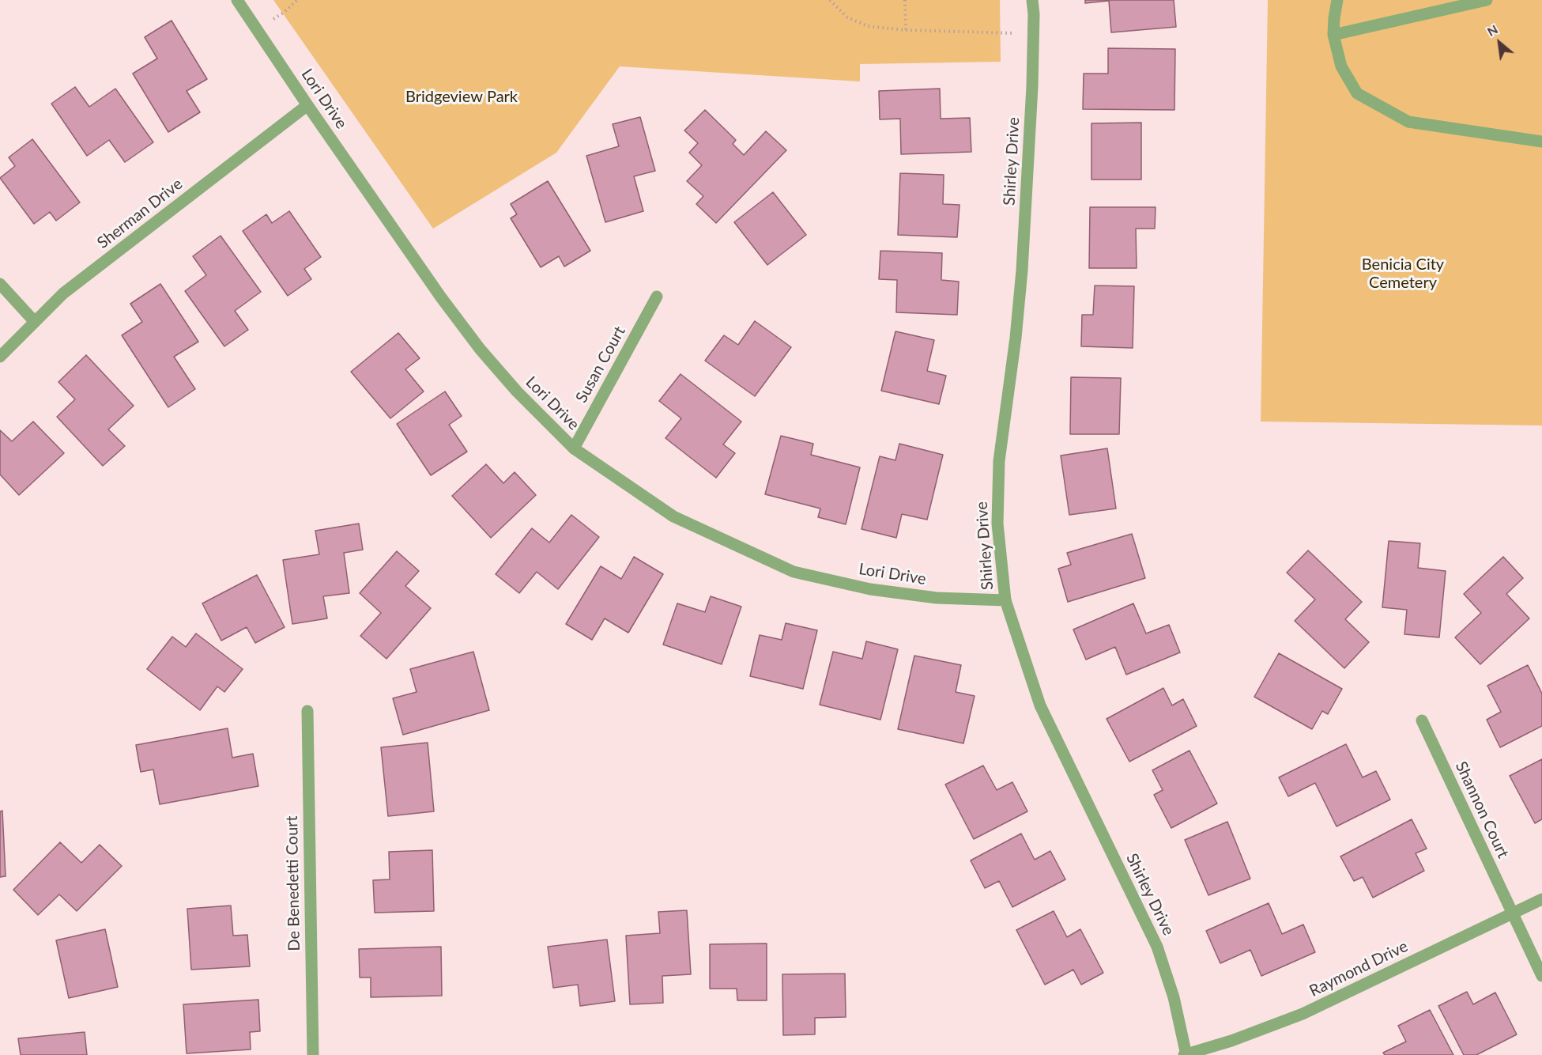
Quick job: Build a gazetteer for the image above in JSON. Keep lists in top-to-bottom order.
{
  "streets": {
    "street": [
      "Lori Drive",
      "Shirley Drive",
      "Sherman Drive",
      "Susan Court",
      "Shannon Court",
      "De Benedetti Court",
      "Raymond Drive"
    ]
  },
  "crossings": [
    ["Lori Drive", "Shirley Drive"],
    ["Lori Drive", "Sherman Drive"],
    ["Lori Drive", "Susan Court"],
    ["Shirley Drive", "Raymond Drive"],
    ["Shannon Court", "Raymond Drive"]
  ],
  "parks": ["Bridgeview Park", "Benicia City Cemetery"],
  "north": "top left"
}
